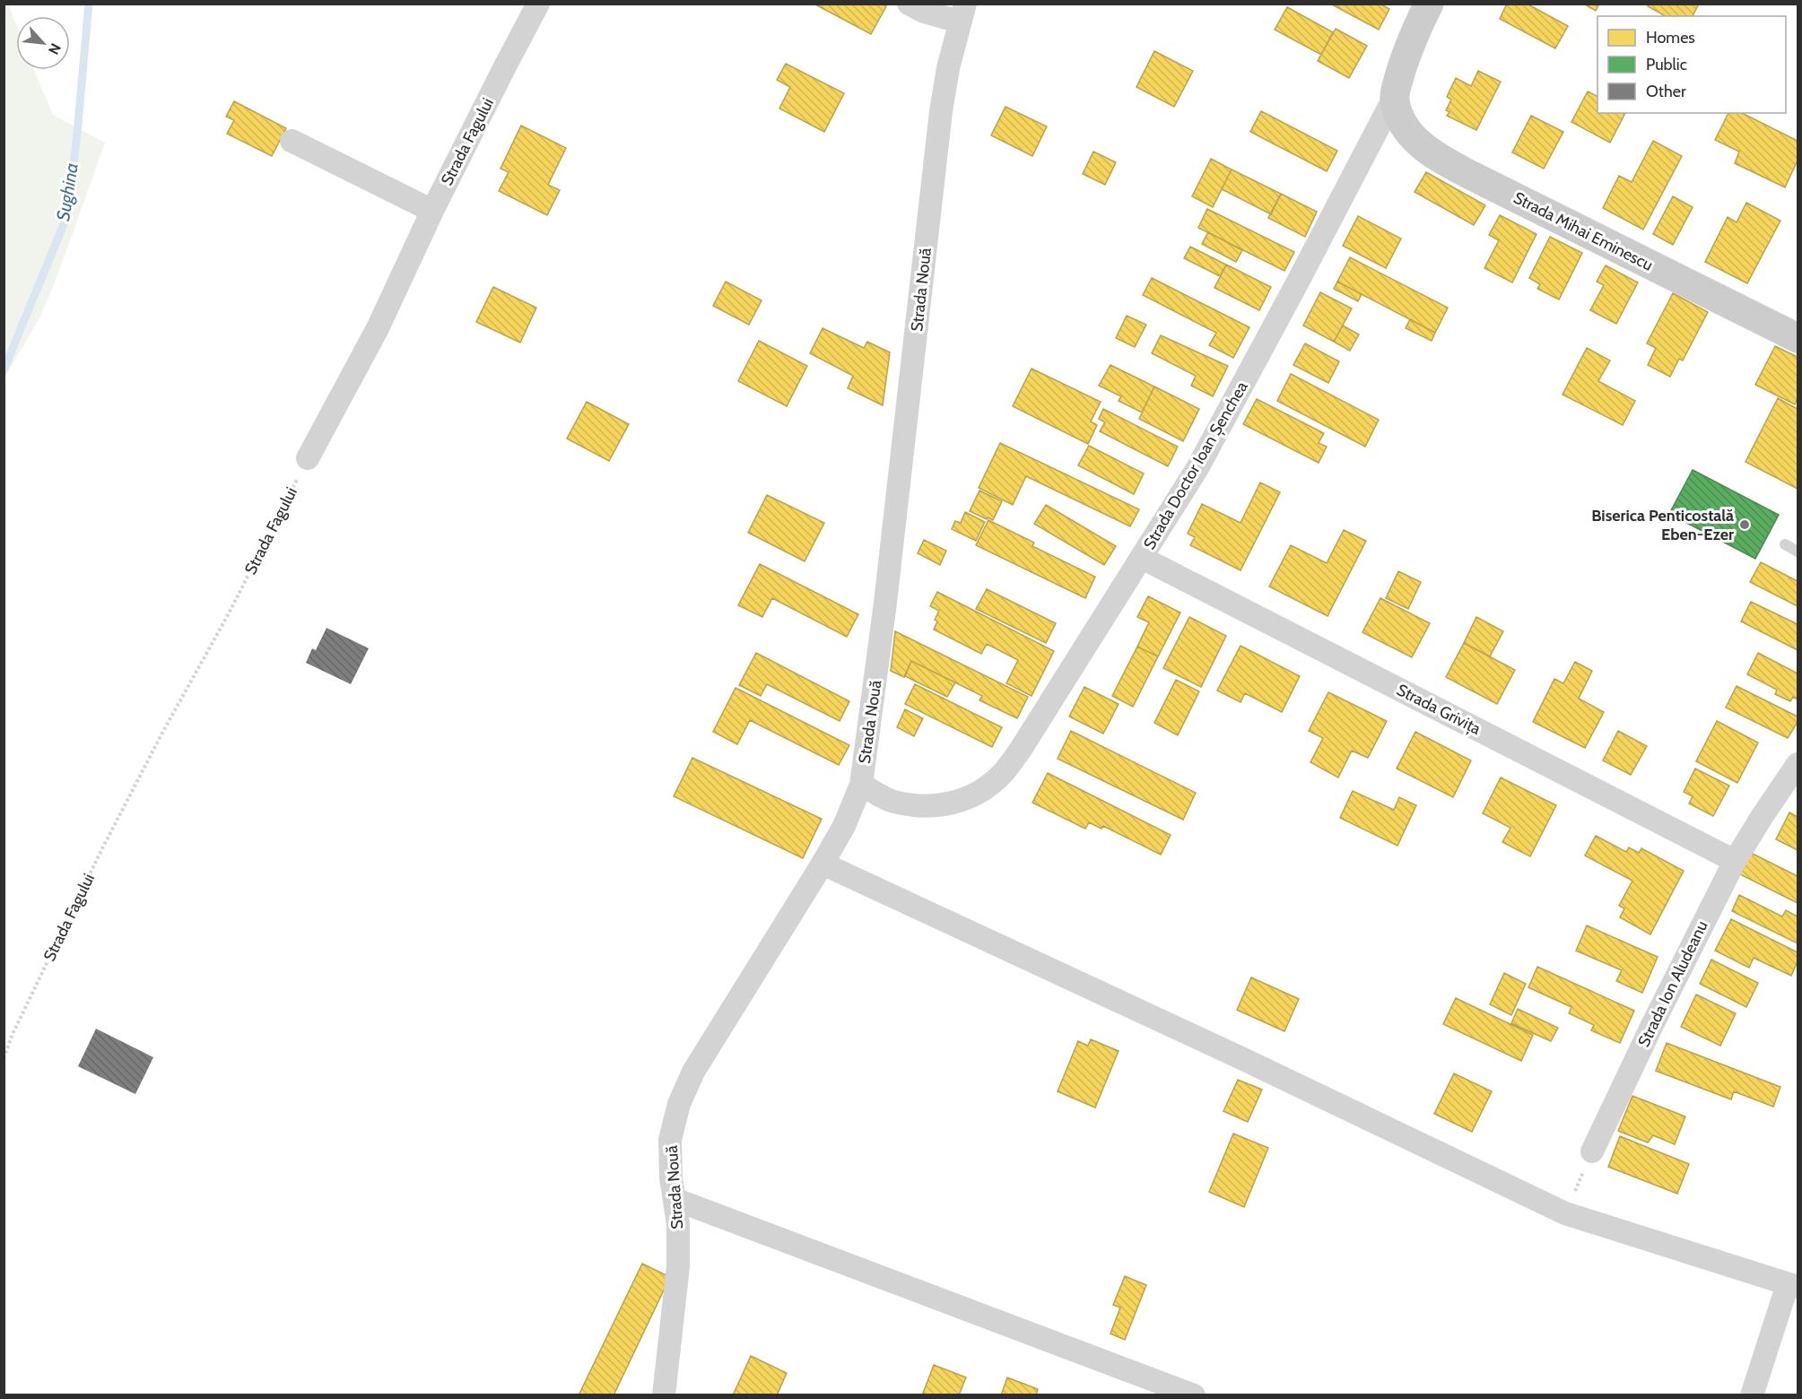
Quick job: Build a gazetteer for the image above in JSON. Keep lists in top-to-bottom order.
{
  "streets": {
    "main road": ["Strada Mihai Eminescu", "Strada Doctor Ioan Șenchea"],
    "street": [
      "Strada Fagului",
      "Strada Nouă",
      "Strada Grivița",
      "Strada Ion Aludeanu"
    ]
  },
  "crossings": [
    ["Strada Mihai Eminescu", "Strada Doctor Ioan Șenchea"],
    ["Strada Nouă", "Strada Doctor Ioan Șenchea"],
    ["Strada Doctor Ioan Șenchea", "Strada Grivița"],
    ["Strada Grivița", "Strada Ion Aludeanu"]
  ],
  "water": ["Sughina"],
  "places": ["Biserica Penticostală Eben-Ezer"],
  "legend": ["Homes", "Public", "Other"],
  "north": "bottom right"
}
